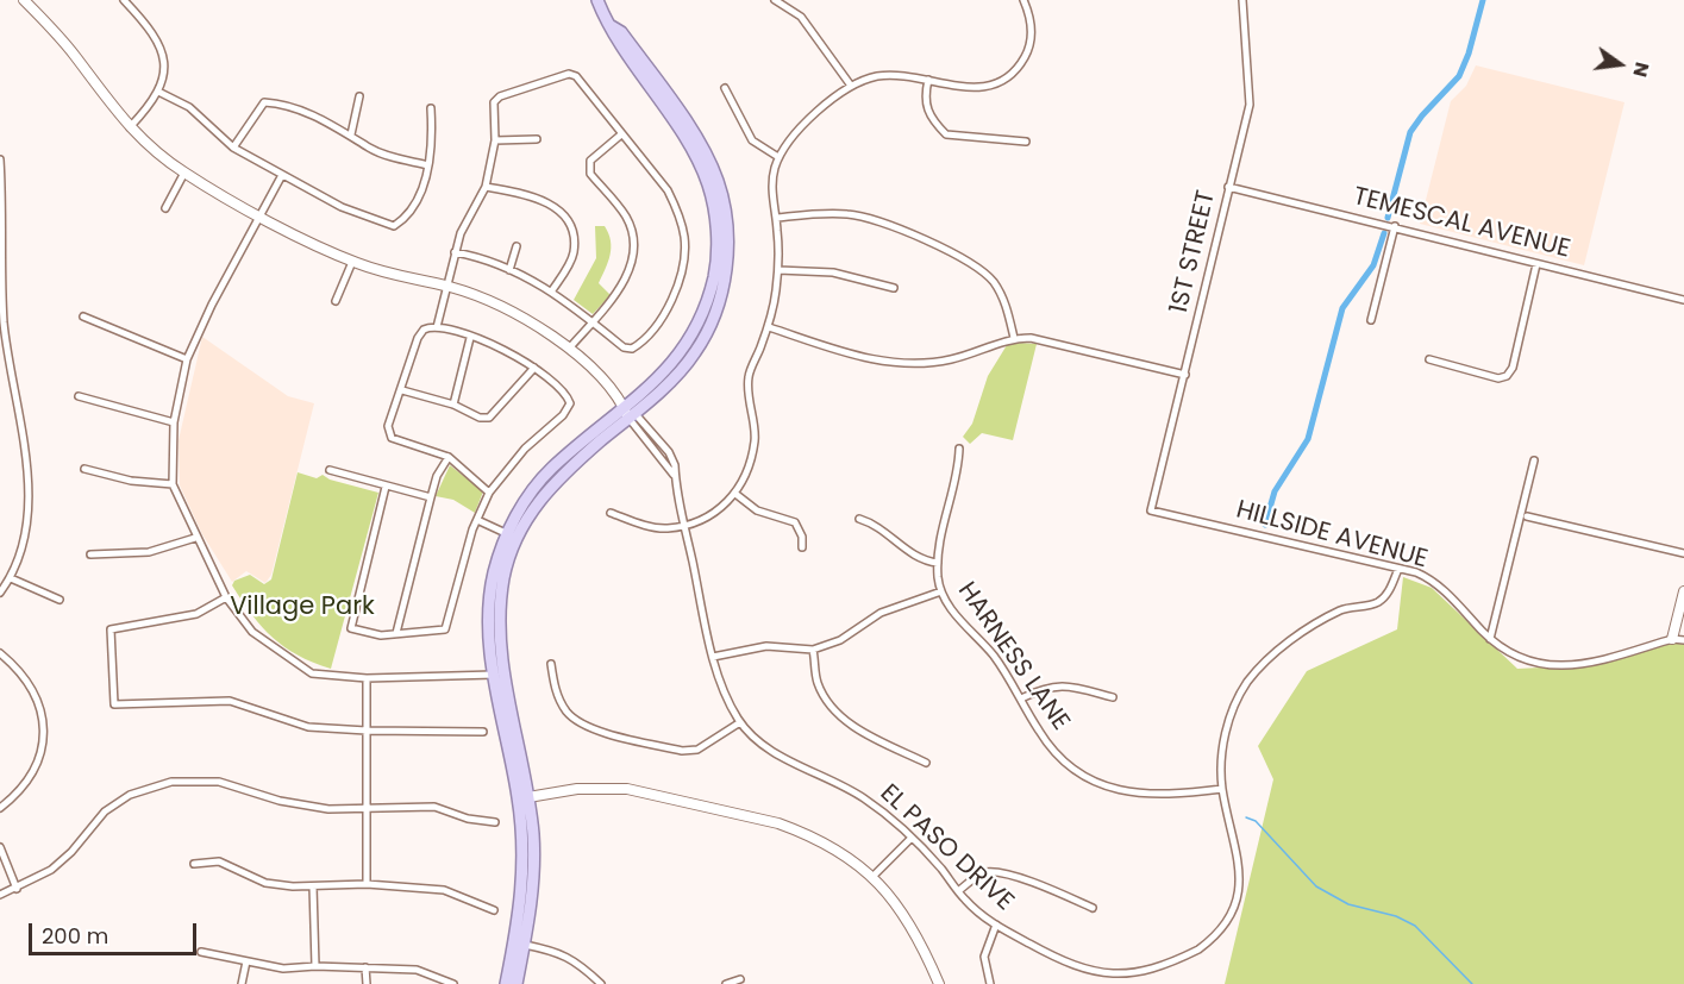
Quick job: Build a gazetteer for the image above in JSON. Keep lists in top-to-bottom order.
{
  "streets": {
    "street": [
      "TEMESCAL AVENUE",
      "1ST STREET",
      "HILLSIDE AVENUE",
      "HARNESS LANE",
      "EL PASO DRIVE"
    ]
  },
  "crossings": [
    ["TEMESCAL AVENUE", "1ST STREET"],
    ["1ST STREET", "HILLSIDE AVENUE"],
    ["HILLSIDE AVENUE", "EL PASO DRIVE"],
    ["HARNESS LANE", "EL PASO DRIVE"]
  ],
  "parks": ["Village Park"],
  "scale_bar": "200 m",
  "north": "right"
}
